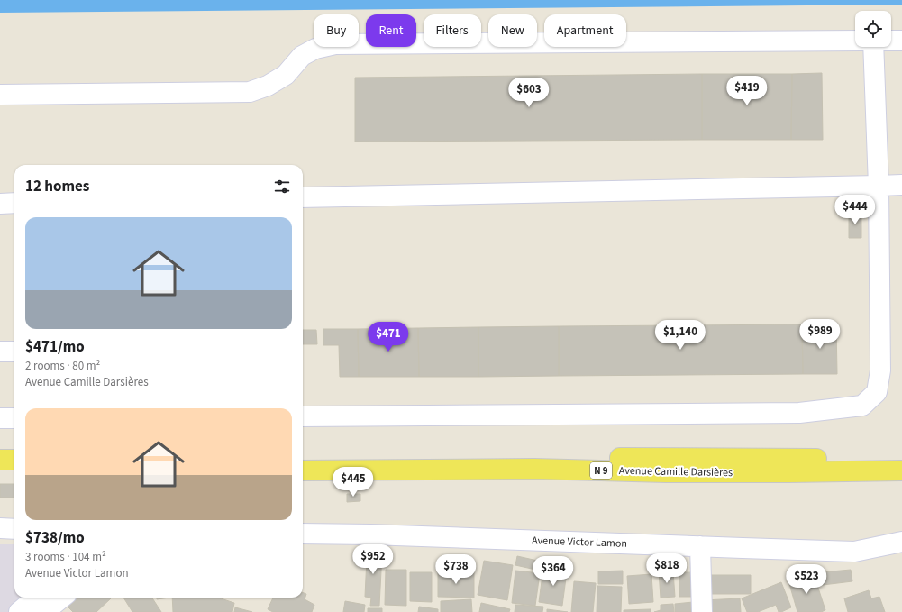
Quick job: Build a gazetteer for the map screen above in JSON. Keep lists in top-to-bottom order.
{
  "streets": {
    "main road": ["N 9", "Avenue Camille Darsières"],
    "street": ["Avenue Victor Lamon"]
  },
  "page": {
    "chip": [
      "Buy",
      "Rent",
      "Filters",
      "New",
      "Apartment"
    ],
    "price": [
      "$419",
      "$603",
      "$444",
      "$989",
      "$1,140",
      "$471",
      "$445",
      "$952",
      "$818",
      "$738",
      "$364",
      "$523"
    ],
    "heading": "12 homes",
    "list": [
      {
        "name": "$471/mo",
        "note": "2 rooms · 80 m² · Avenue Camille Darsières"
      },
      {
        "name": "$738/mo",
        "note": "3 rooms · 104 m² · Avenue Victor Lamon"
      }
    ]
  }
}
